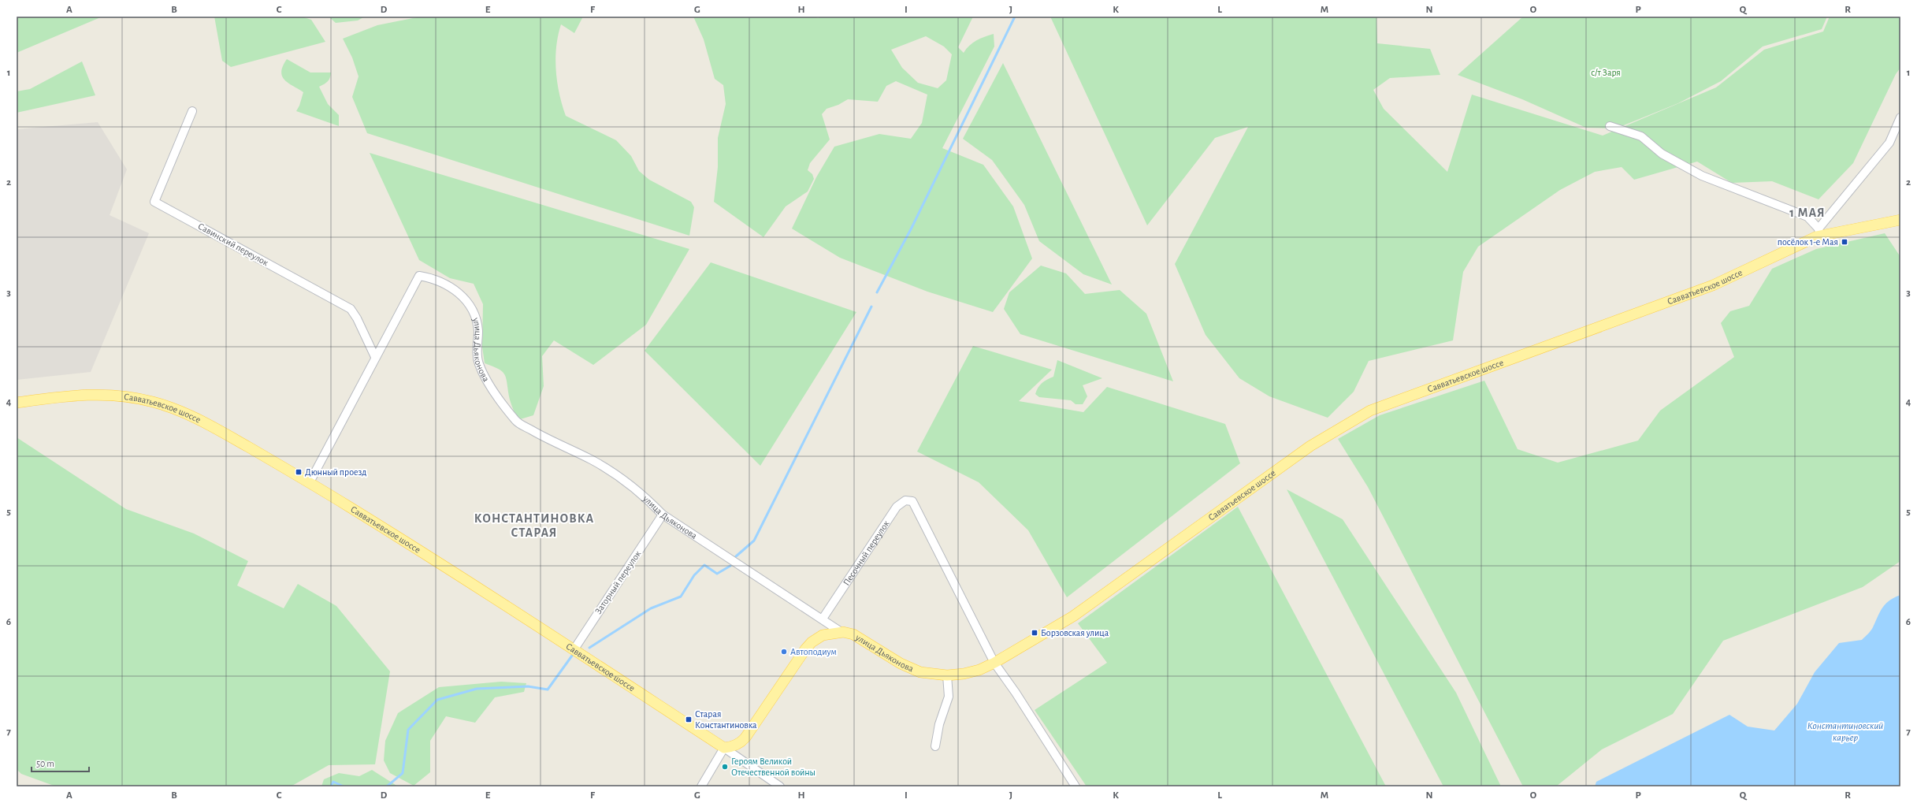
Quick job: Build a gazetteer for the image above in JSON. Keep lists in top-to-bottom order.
{
  "streets": {
    "main road": ["Савватьевское шоссе", "улица Дьяконова"],
    "street": ["Савинский переулок", "Песочный переулок", "Заторный переулок"]
  },
  "crossings": [
    ["Савинский переулок", "улица Дьяконова"],
    ["Савватьевское шоссе", "улица Дьяконова"],
    ["Савватьевское шоссе", "Песочный переулок"],
    ["Савватьевское шоссе", "Заторный переулок"],
    ["улица Дьяконова", "Песочный переулок"],
    ["улица Дьяконова", "Заторный переулок"]
  ],
  "districts": ["1 МАЯ", "КОНСТАНТИНОВКА СТАРАЯ"],
  "water": ["Константиновский карьер"],
  "parks": ["с/т Заря"],
  "places": {
    "transit": [
      "посёлок 1-е Мая",
      "Дюнный проезд",
      "Борзовская улица",
      "Старая Константиновка"
    ],
    "other": ["Автоподиум", "Героям Великой Отечественной войны"]
  },
  "scale_bar": "50 m",
  "grid": {
    "columns": [
      "A",
      "B",
      "C",
      "D",
      "E",
      "F",
      "G",
      "H",
      "I",
      "J",
      "K",
      "L",
      "M",
      "N",
      "O",
      "P",
      "Q",
      "R"
    ],
    "rows": [
      "1",
      "2",
      "3",
      "4",
      "5",
      "6",
      "7"
    ]
  }
}
